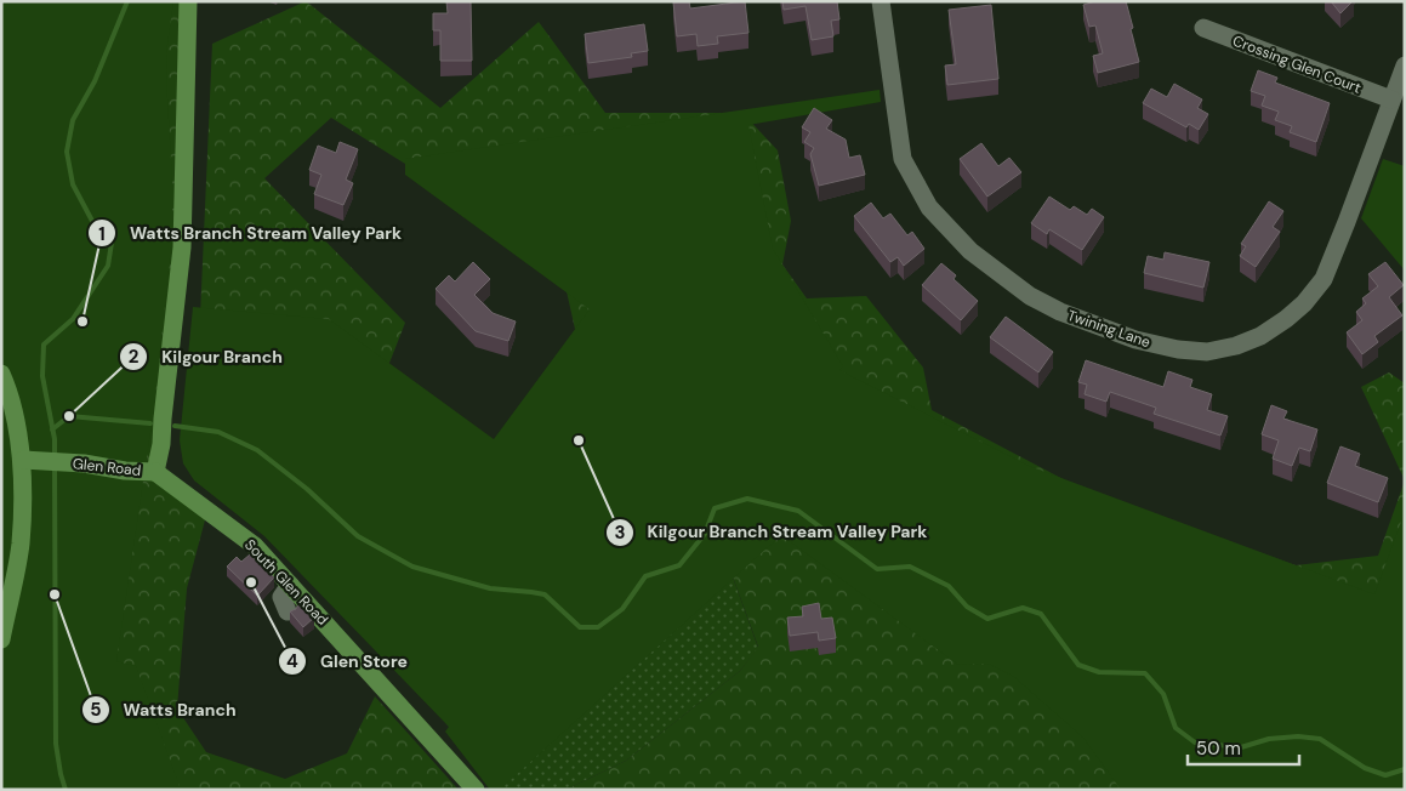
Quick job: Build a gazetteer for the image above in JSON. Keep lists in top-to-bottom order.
{
  "streets": {
    "main road": ["Glen Road", "South Glen Road"],
    "street": ["Crossing Glen Court", "Twining Lane"]
  },
  "crossings": [
    ["Crossing Glen Court", "Twining Lane"],
    ["Glen Road", "South Glen Road"]
  ],
  "places": [
    "Watts Branch Stream Valley Park",
    "Kilgour Branch",
    "Kilgour Branch Stream Valley Park",
    "Glen Store",
    "Watts Branch"
  ],
  "scale_bar": "50 m"
}
